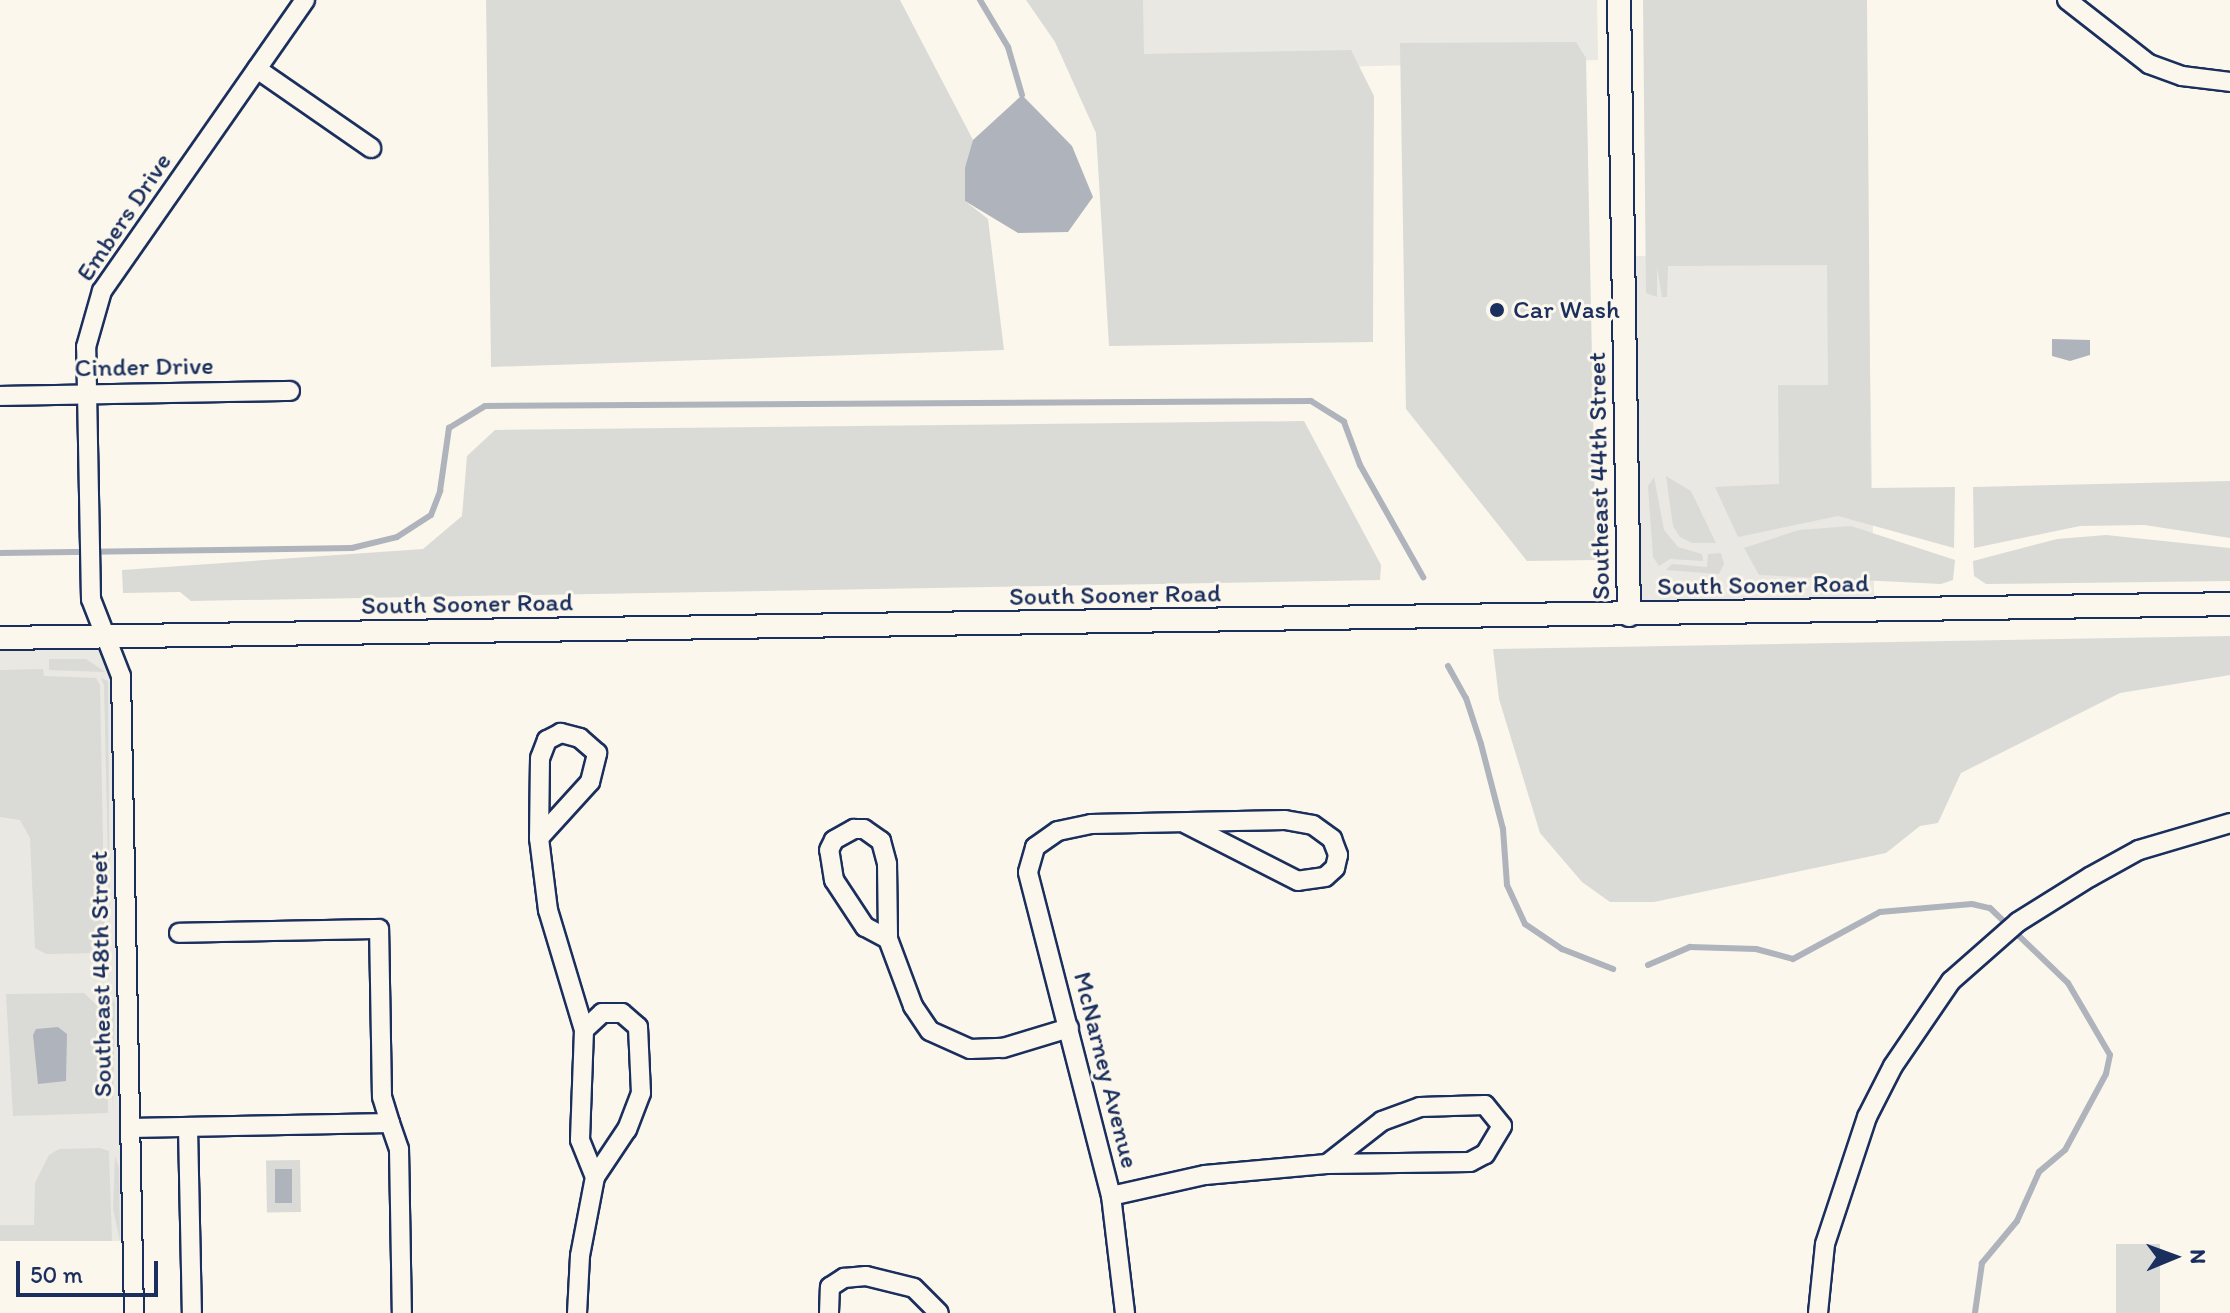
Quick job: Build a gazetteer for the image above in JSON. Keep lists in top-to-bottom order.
{
  "streets": {
    "main road": ["Southeast 44th Street", "South Sooner Road"],
    "street": [
      "Embers Drive",
      "Cinder Drive",
      "Southeast 48th Street",
      "McNarney Avenue"
    ]
  },
  "crossings": [
    ["Embers Drive", "Cinder Drive"],
    ["Embers Drive", "South Sooner Road"],
    ["Embers Drive", "Southeast 48th Street"],
    ["Southeast 44th Street", "South Sooner Road"],
    ["South Sooner Road", "Southeast 48th Street"]
  ],
  "places": ["Car Wash"],
  "scale_bar": "50 m",
  "north": "right"
}
